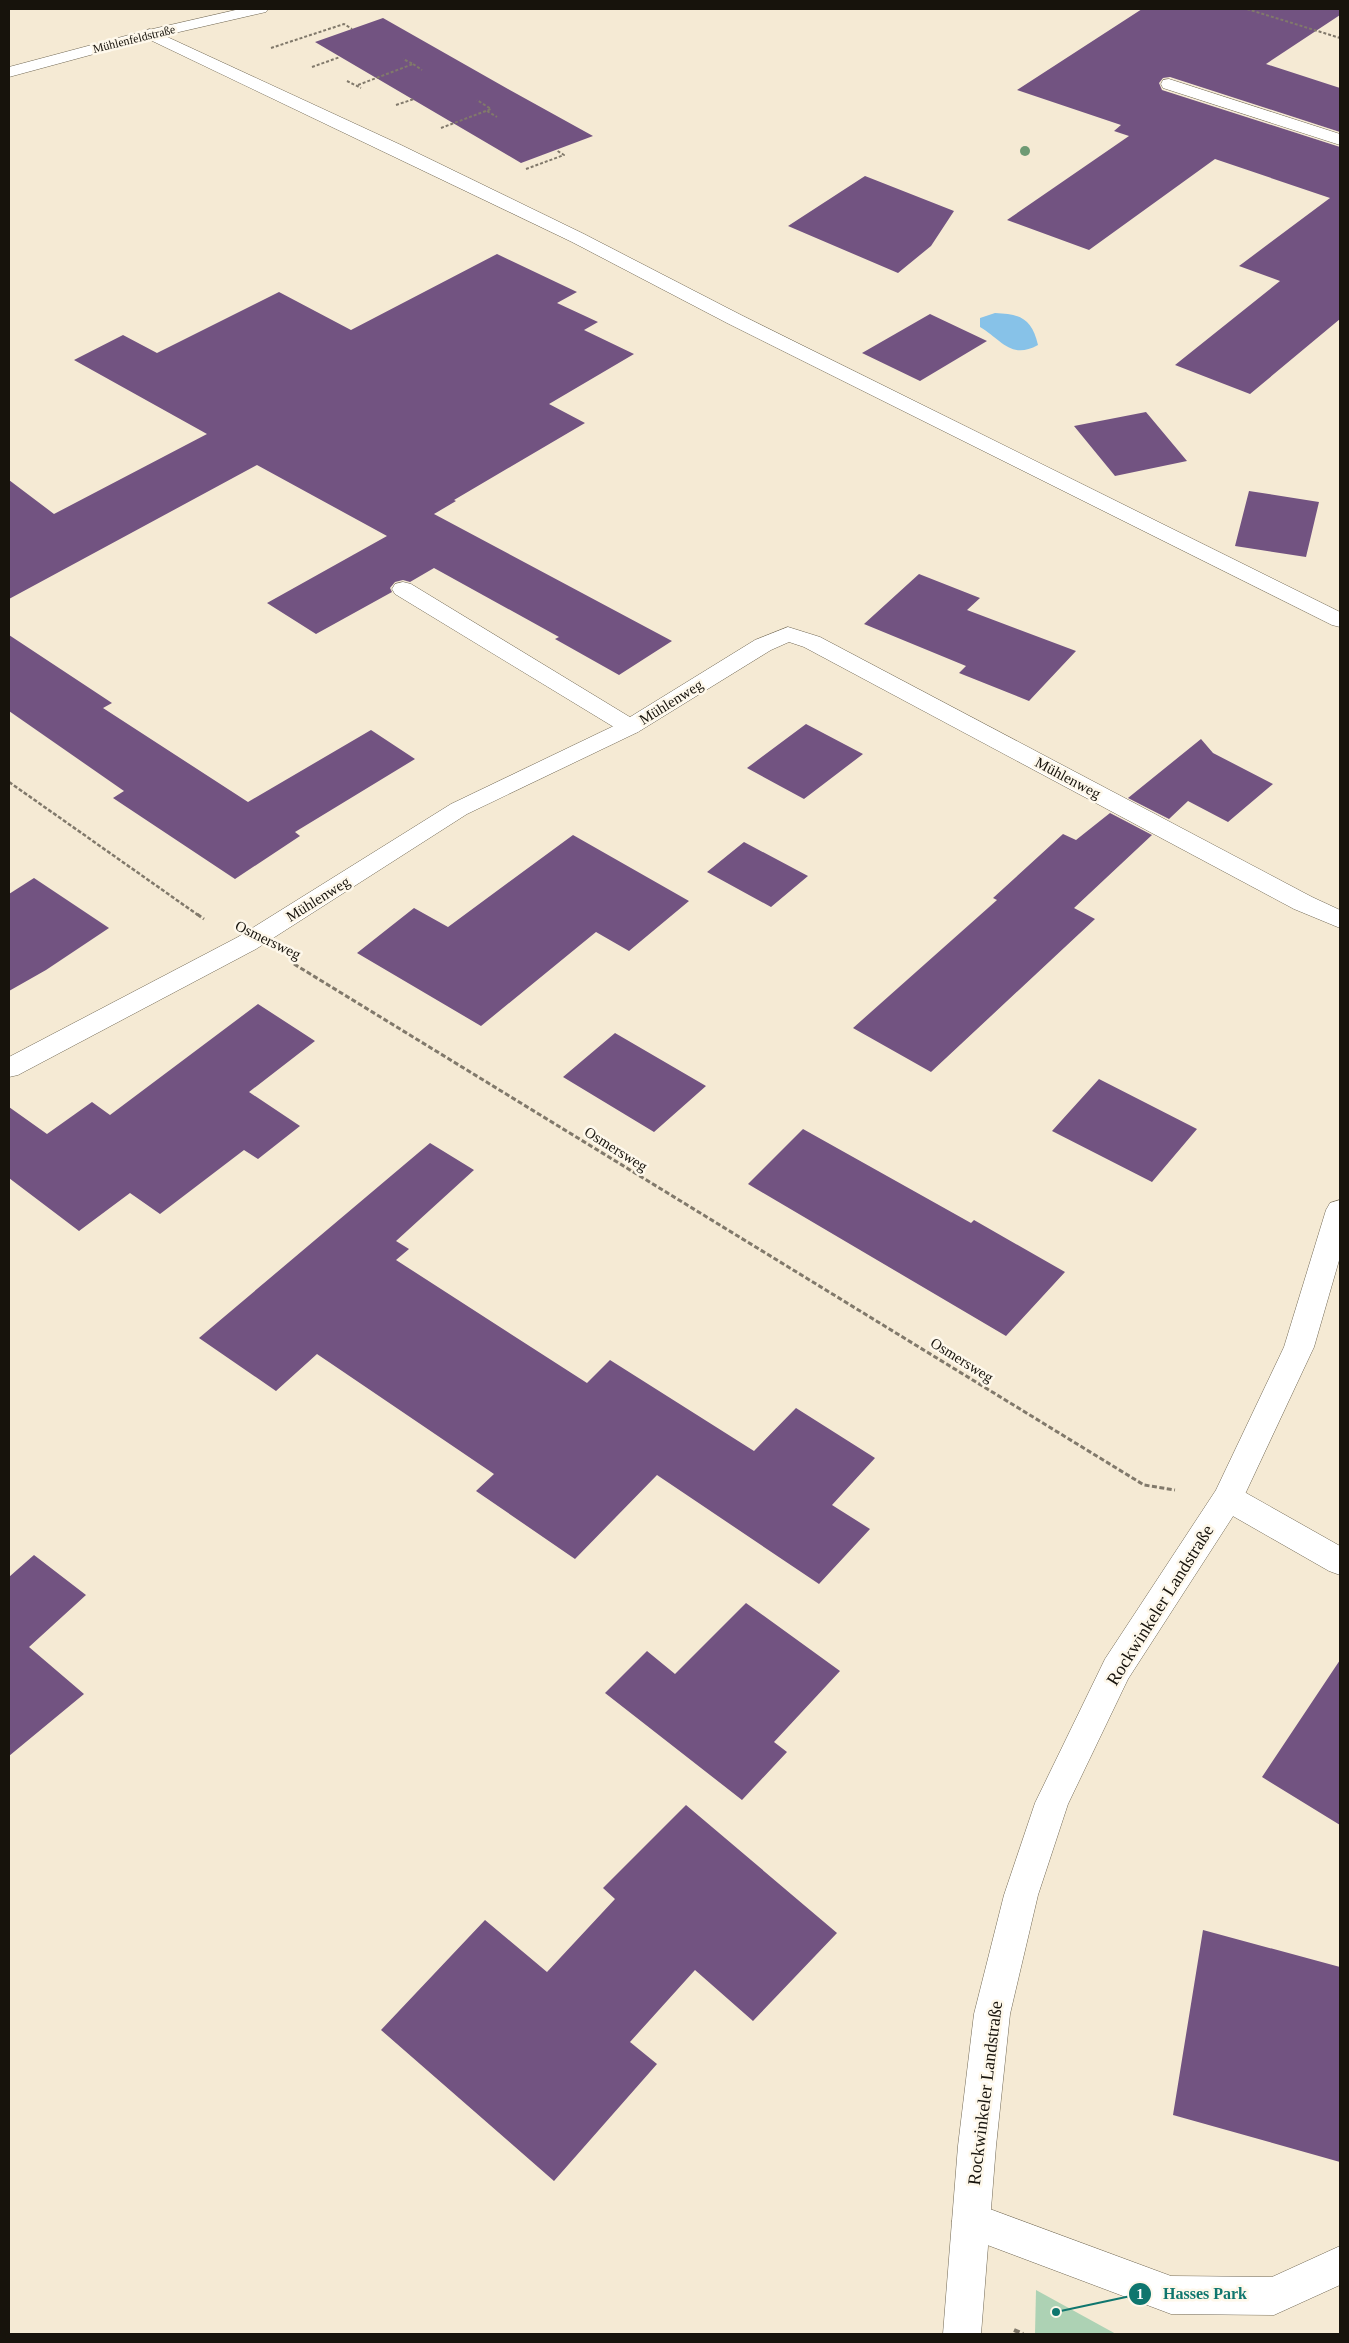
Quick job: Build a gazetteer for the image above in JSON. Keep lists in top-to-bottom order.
{
  "streets": {
    "street": ["Mühlenfeldstraße", "Mühlenweg", "Rockwinkeler Landstraße"],
    "path": ["Osmersweg"]
  },
  "crossings": [
    ["Mühlenweg", "Osmersweg"],
    ["Osmersweg", "Rockwinkeler Landstraße"]
  ],
  "places": ["Hasses Park"]
}
